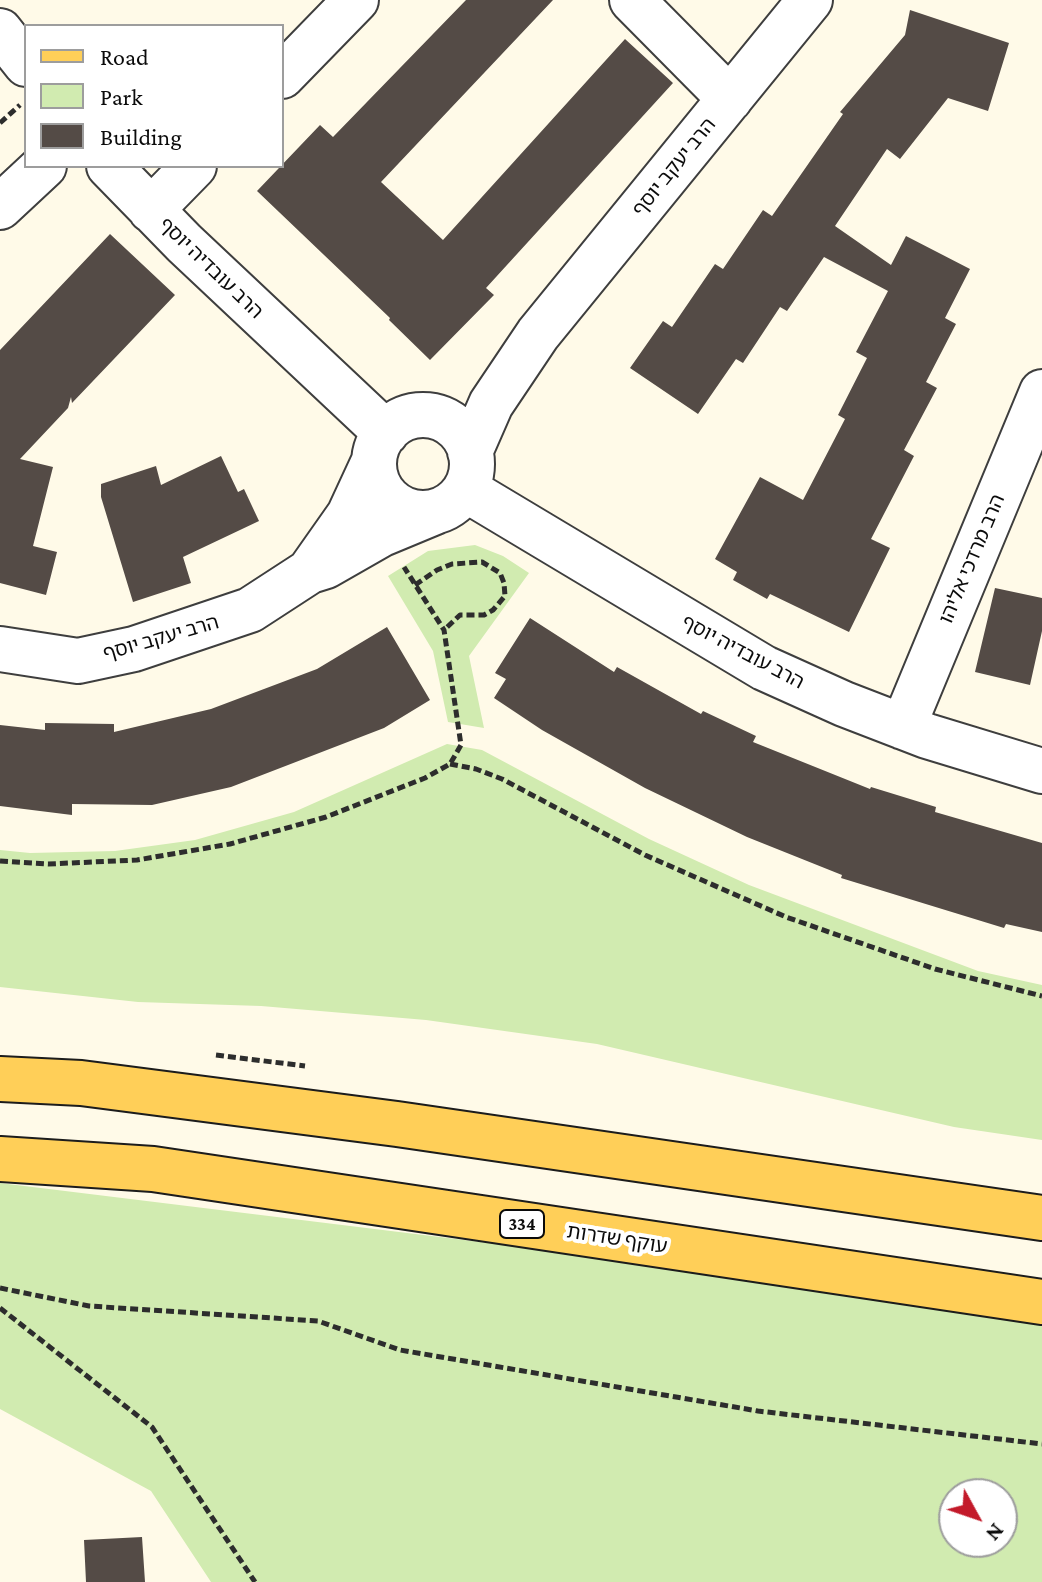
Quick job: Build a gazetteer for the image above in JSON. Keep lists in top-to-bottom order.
{
  "streets": {
    "main road": ["334", "עוקף שדרות"],
    "street": ["הרב יעקב יוסף", "הרב עובדיה יוסף", "הרב מרדכי אליהו"]
  },
  "crossings": [
    ["הרב יעקב יוסף", "הרב עובדיה יוסף"],
    ["הרב עובדיה יוסף", "הרב מרדכי אליהו"]
  ],
  "legend": ["Road", "Park", "Building"],
  "north": "bottom right"
}
